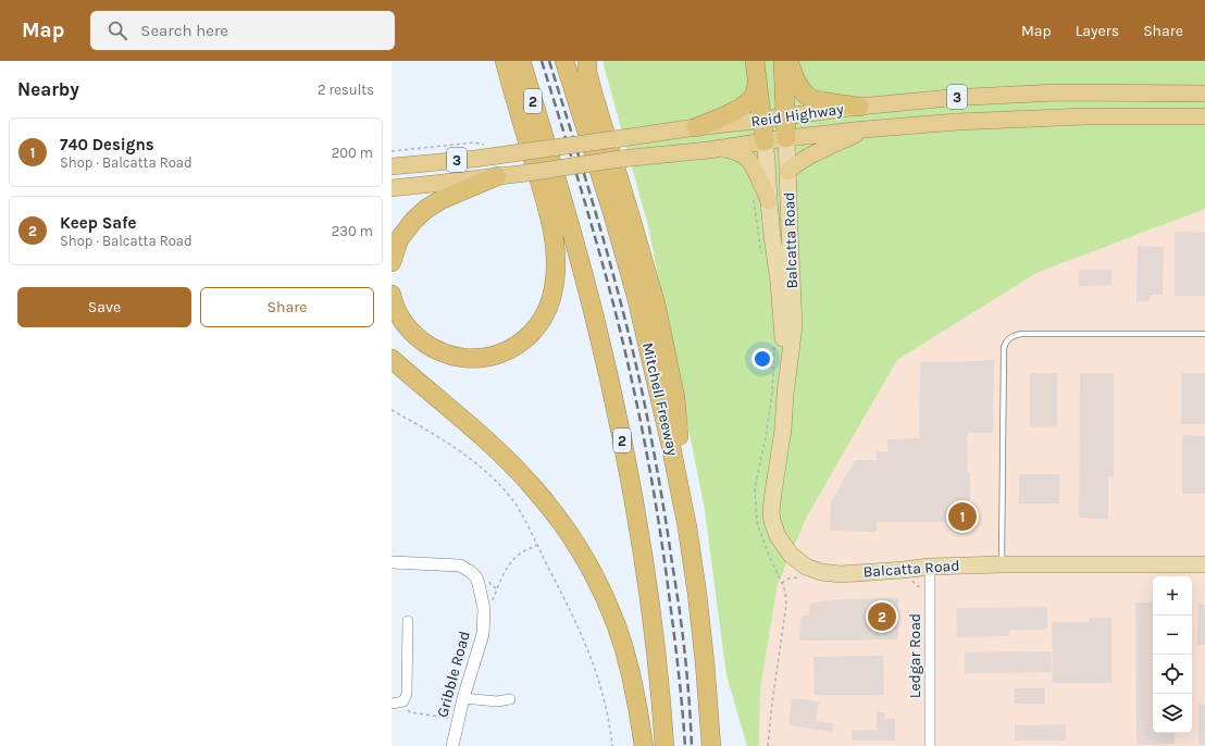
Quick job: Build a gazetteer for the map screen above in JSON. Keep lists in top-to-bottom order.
{
  "streets": {
    "highway": [
      "3",
      "2",
      "Reid Highway",
      "Mitchell Freeway"
    ],
    "main road": ["Balcatta Road"],
    "street": ["Ledgar Road", "Gribble Road"]
  },
  "crossings": [
    ["Reid Highway", "Balcatta Road"],
    ["Balcatta Road", "Ledgar Road"]
  ],
  "page": {
    "header": "Map",
    "search": "Search here",
    "nav": ["Map", "Layers", "Share"],
    "heading": ["Nearby", "2 results"],
    "list": [
      {
        "mark": "1",
        "name": "740 Designs",
        "note": "Shop · Balcatta Road",
        "value": "200 m"
      },
      {
        "mark": "2",
        "name": "Keep Safe",
        "note": "Shop · Balcatta Road",
        "value": "230 m"
      }
    ],
    "buttons": ["Save", "Share"],
    "pins": ["1", "2"],
    "map_buttons": ["+", "−"]
  }
}
